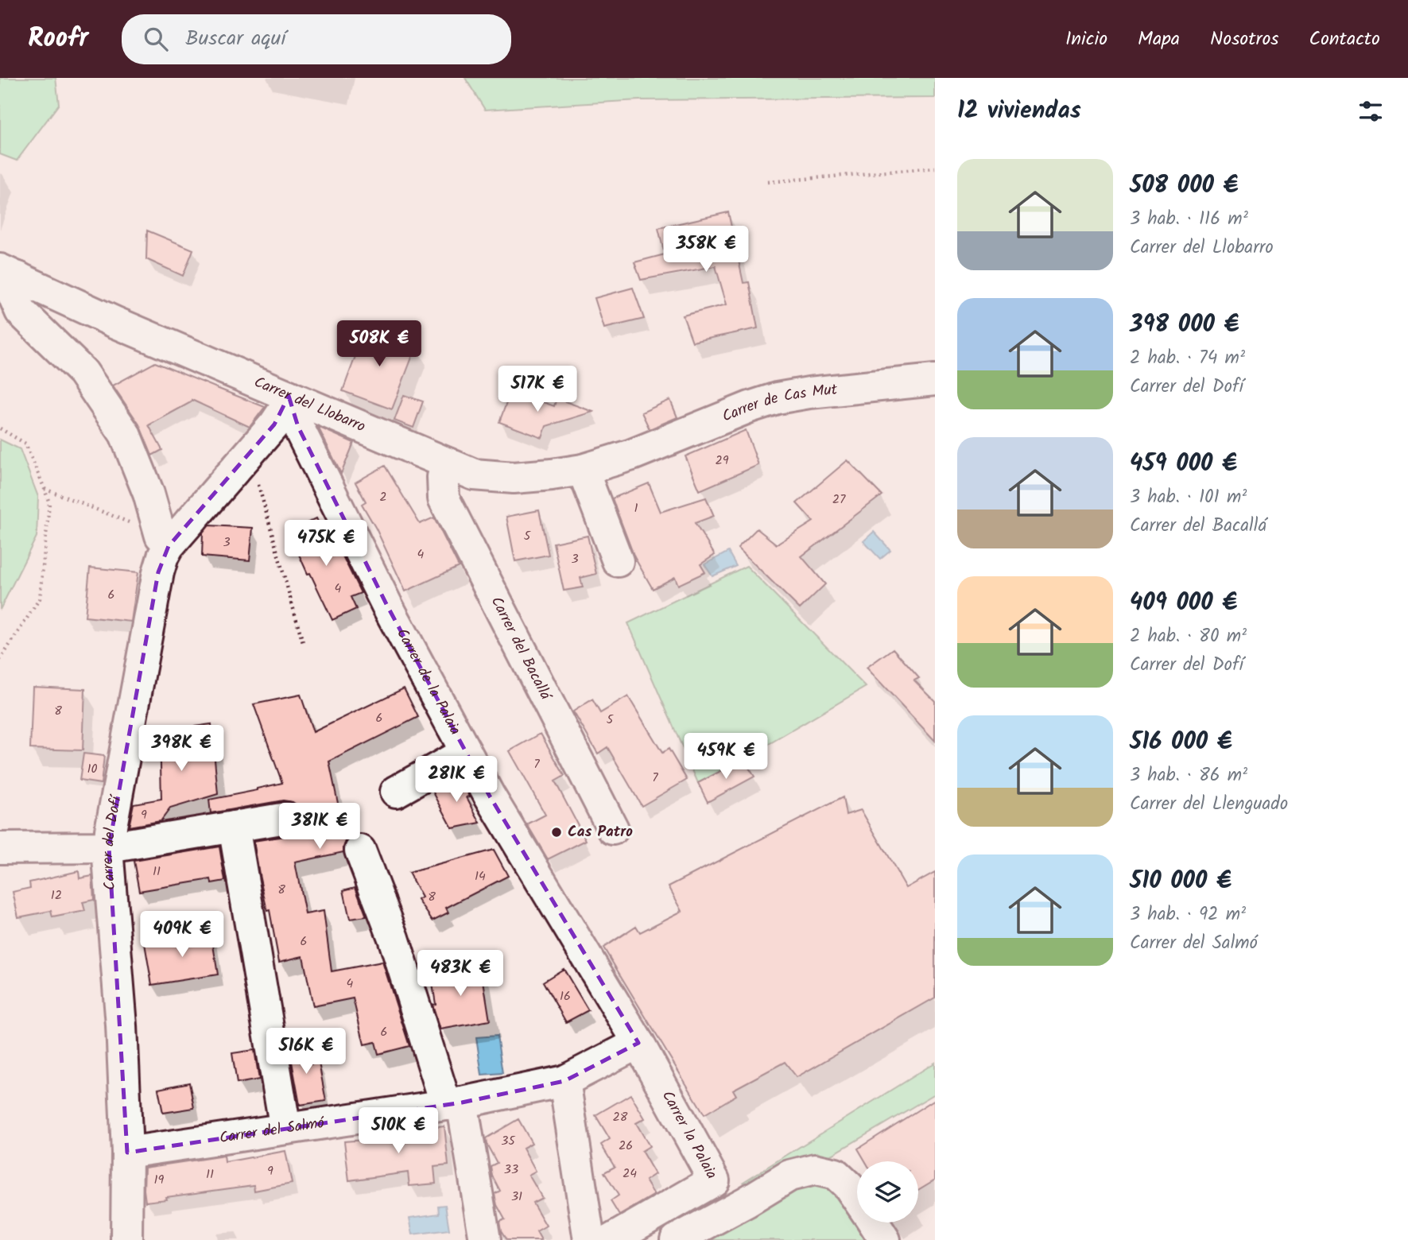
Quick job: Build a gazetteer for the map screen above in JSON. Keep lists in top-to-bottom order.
{
  "streets": {
    "street": [
      "Carrer de Cas Mut",
      "Carrer del Llobarro",
      "Carrer del Bacallá",
      "Carrer de la Palaia",
      "Carrer del Dofí",
      "Carrer del Salmó",
      "Carrer la Palaia"
    ]
  },
  "crossings": [
    ["Carrer de Cas Mut", "Carrer del Llobarro"],
    ["Carrer del Llobarro", "Carrer del Bacallá"],
    ["Carrer del Llobarro", "Carrer de la Palaia"],
    ["Carrer del Llobarro", "Carrer del Dofí"],
    ["Carrer de la Palaia", "Carrer del Dofí"],
    ["Carrer de la Palaia", "Carrer del Salmó"],
    ["Carrer de la Palaia", "Carrer la Palaia"],
    ["Carrer del Dofí", "Carrer del Salmó"],
    ["Carrer del Salmó", "Carrer la Palaia"]
  ],
  "places": ["Cas Patro"],
  "house_numbers": [
    "29",
    "2",
    "27",
    "1",
    "5",
    "3",
    "4",
    "3",
    "4",
    "6",
    "8",
    "6",
    "5",
    "7",
    "10",
    "7",
    "9",
    "11",
    "14",
    "8",
    "12",
    "8",
    "6",
    "4",
    "16",
    "6",
    "28",
    "35",
    "26",
    "33",
    "9",
    "24",
    "11",
    "19",
    "31"
  ],
  "page": {
    "header": "Roofr",
    "search": "Buscar aquí",
    "nav": [
      "Inicio",
      "Mapa",
      "Nosotros",
      "Contacto"
    ],
    "heading": "12 viviendas",
    "list": [
      {
        "name": "508 000 €",
        "note": "3 hab. · 116 m² · Carrer del Llobarro"
      },
      {
        "name": "398 000 €",
        "note": "2 hab. · 74 m² · Carrer del Dofí"
      },
      {
        "name": "459 000 €",
        "note": "3 hab. · 101 m² · Carrer del Bacallá"
      },
      {
        "name": "409 000 €",
        "note": "2 hab. · 80 m² · Carrer del Dofí"
      },
      {
        "name": "516 000 €",
        "note": "3 hab. · 86 m² · Carrer del Llenguado"
      },
      {
        "name": "510 000 €",
        "note": "3 hab. · 92 m² · Carrer del Salmó"
      }
    ],
    "price": [
      "358K €",
      "508K €",
      "517K €",
      "475K €",
      "398K €",
      "459K €",
      "281K €",
      "381K €",
      "409K €",
      "483K €",
      "516K €",
      "510K €"
    ]
  }
}
